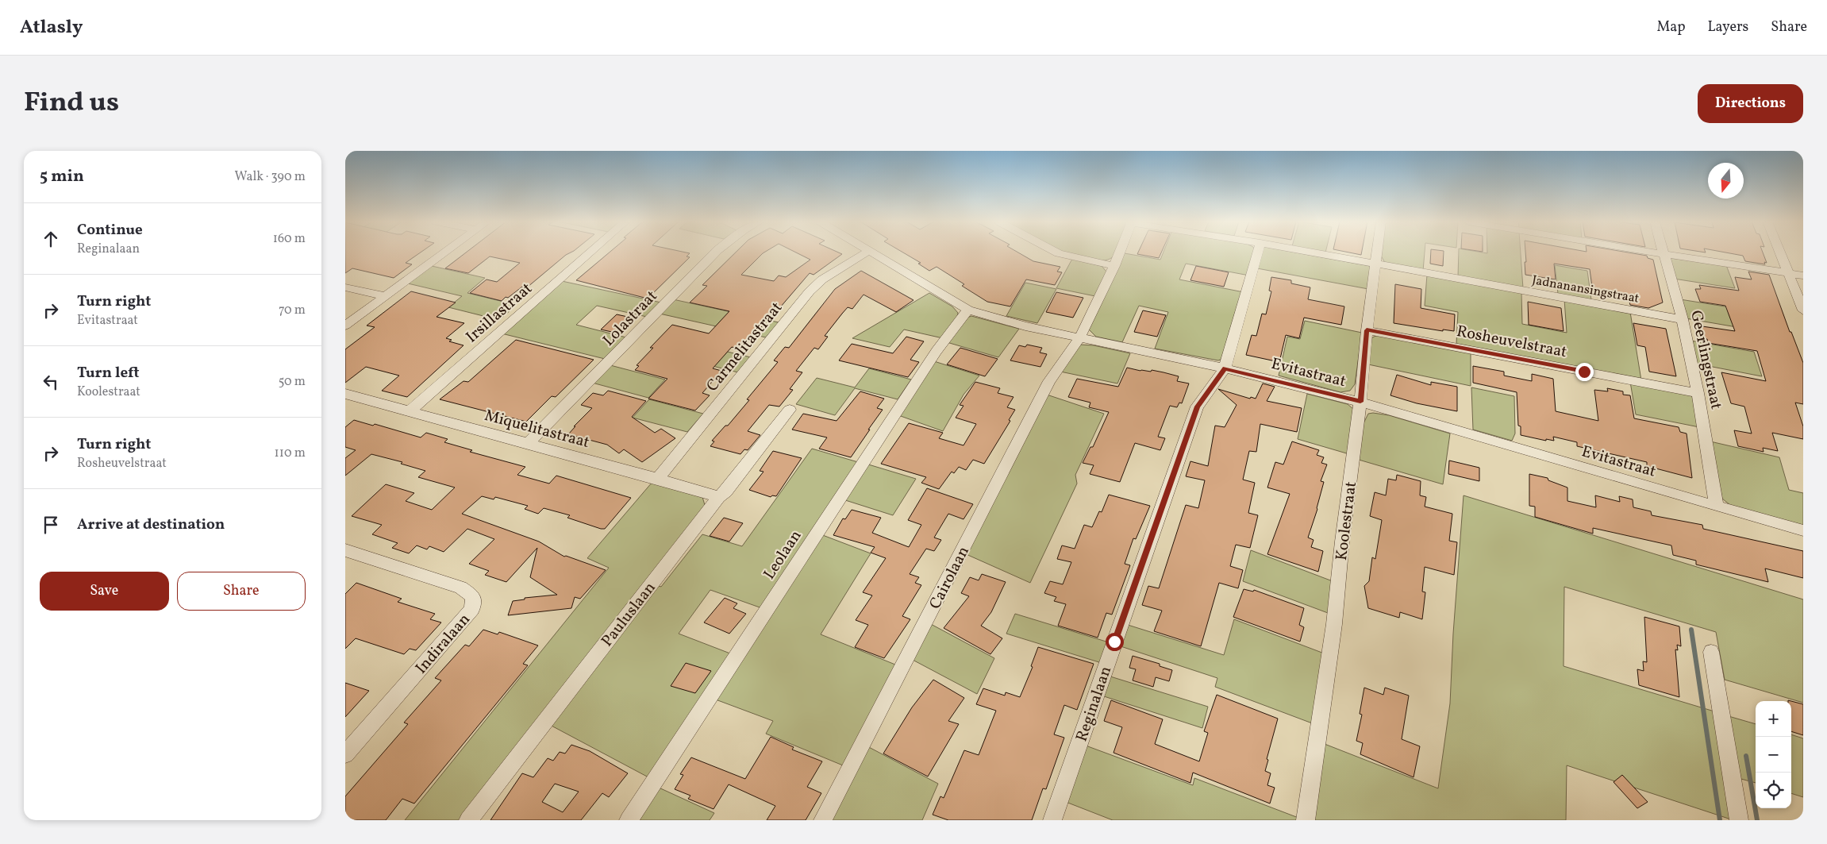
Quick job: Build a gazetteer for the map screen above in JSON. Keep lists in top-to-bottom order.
{
  "streets": {
    "street": [
      "Jadnanansingstraat",
      "Irsillastraat",
      "Lolastraat",
      "Rosheuvelstraat",
      "Carmelitastraat",
      "Geerlingstraat",
      "Evitastraat",
      "Miquelitastraat",
      "Koolestraat",
      "Leolaan",
      "Cairolaan",
      "Pauluslaan",
      "Indiralaan",
      "Reginalaan"
    ]
  },
  "crossings": [
    ["Jadnanansingstraat", "Geerlingstraat"],
    ["Jadnanansingstraat", "Koolestraat"],
    ["Irsillastraat", "Miquelitastraat"],
    ["Lolastraat", "Miquelitastraat"],
    ["Rosheuvelstraat", "Geerlingstraat"],
    ["Rosheuvelstraat", "Koolestraat"],
    ["Carmelitastraat", "Miquelitastraat"],
    ["Geerlingstraat", "Evitastraat"],
    ["Evitastraat", "Koolestraat"],
    ["Evitastraat", "Leolaan"],
    ["Evitastraat", "Cairolaan"],
    ["Evitastraat", "Reginalaan"],
    ["Miquelitastraat", "Pauluslaan"]
  ],
  "north": "bottom",
  "page": {
    "header": "Atlasly",
    "nav": ["Map", "Layers", "Share"],
    "title": "Find us",
    "buttons": [
      "Directions",
      ["Save", "Share"]
    ],
    "heading": ["5 min", "Walk · 390 m"],
    "list": [
      ["Continue", "Reginalaan", "160 m"],
      ["Turn right", "Evitastraat", "70 m"],
      ["Turn left", "Koolestraat", "50 m"],
      ["Turn right", "Rosheuvelstraat", "110 m"],
      "Arrive at destination"
    ],
    "map_buttons": ["+", "−"]
  }
}
